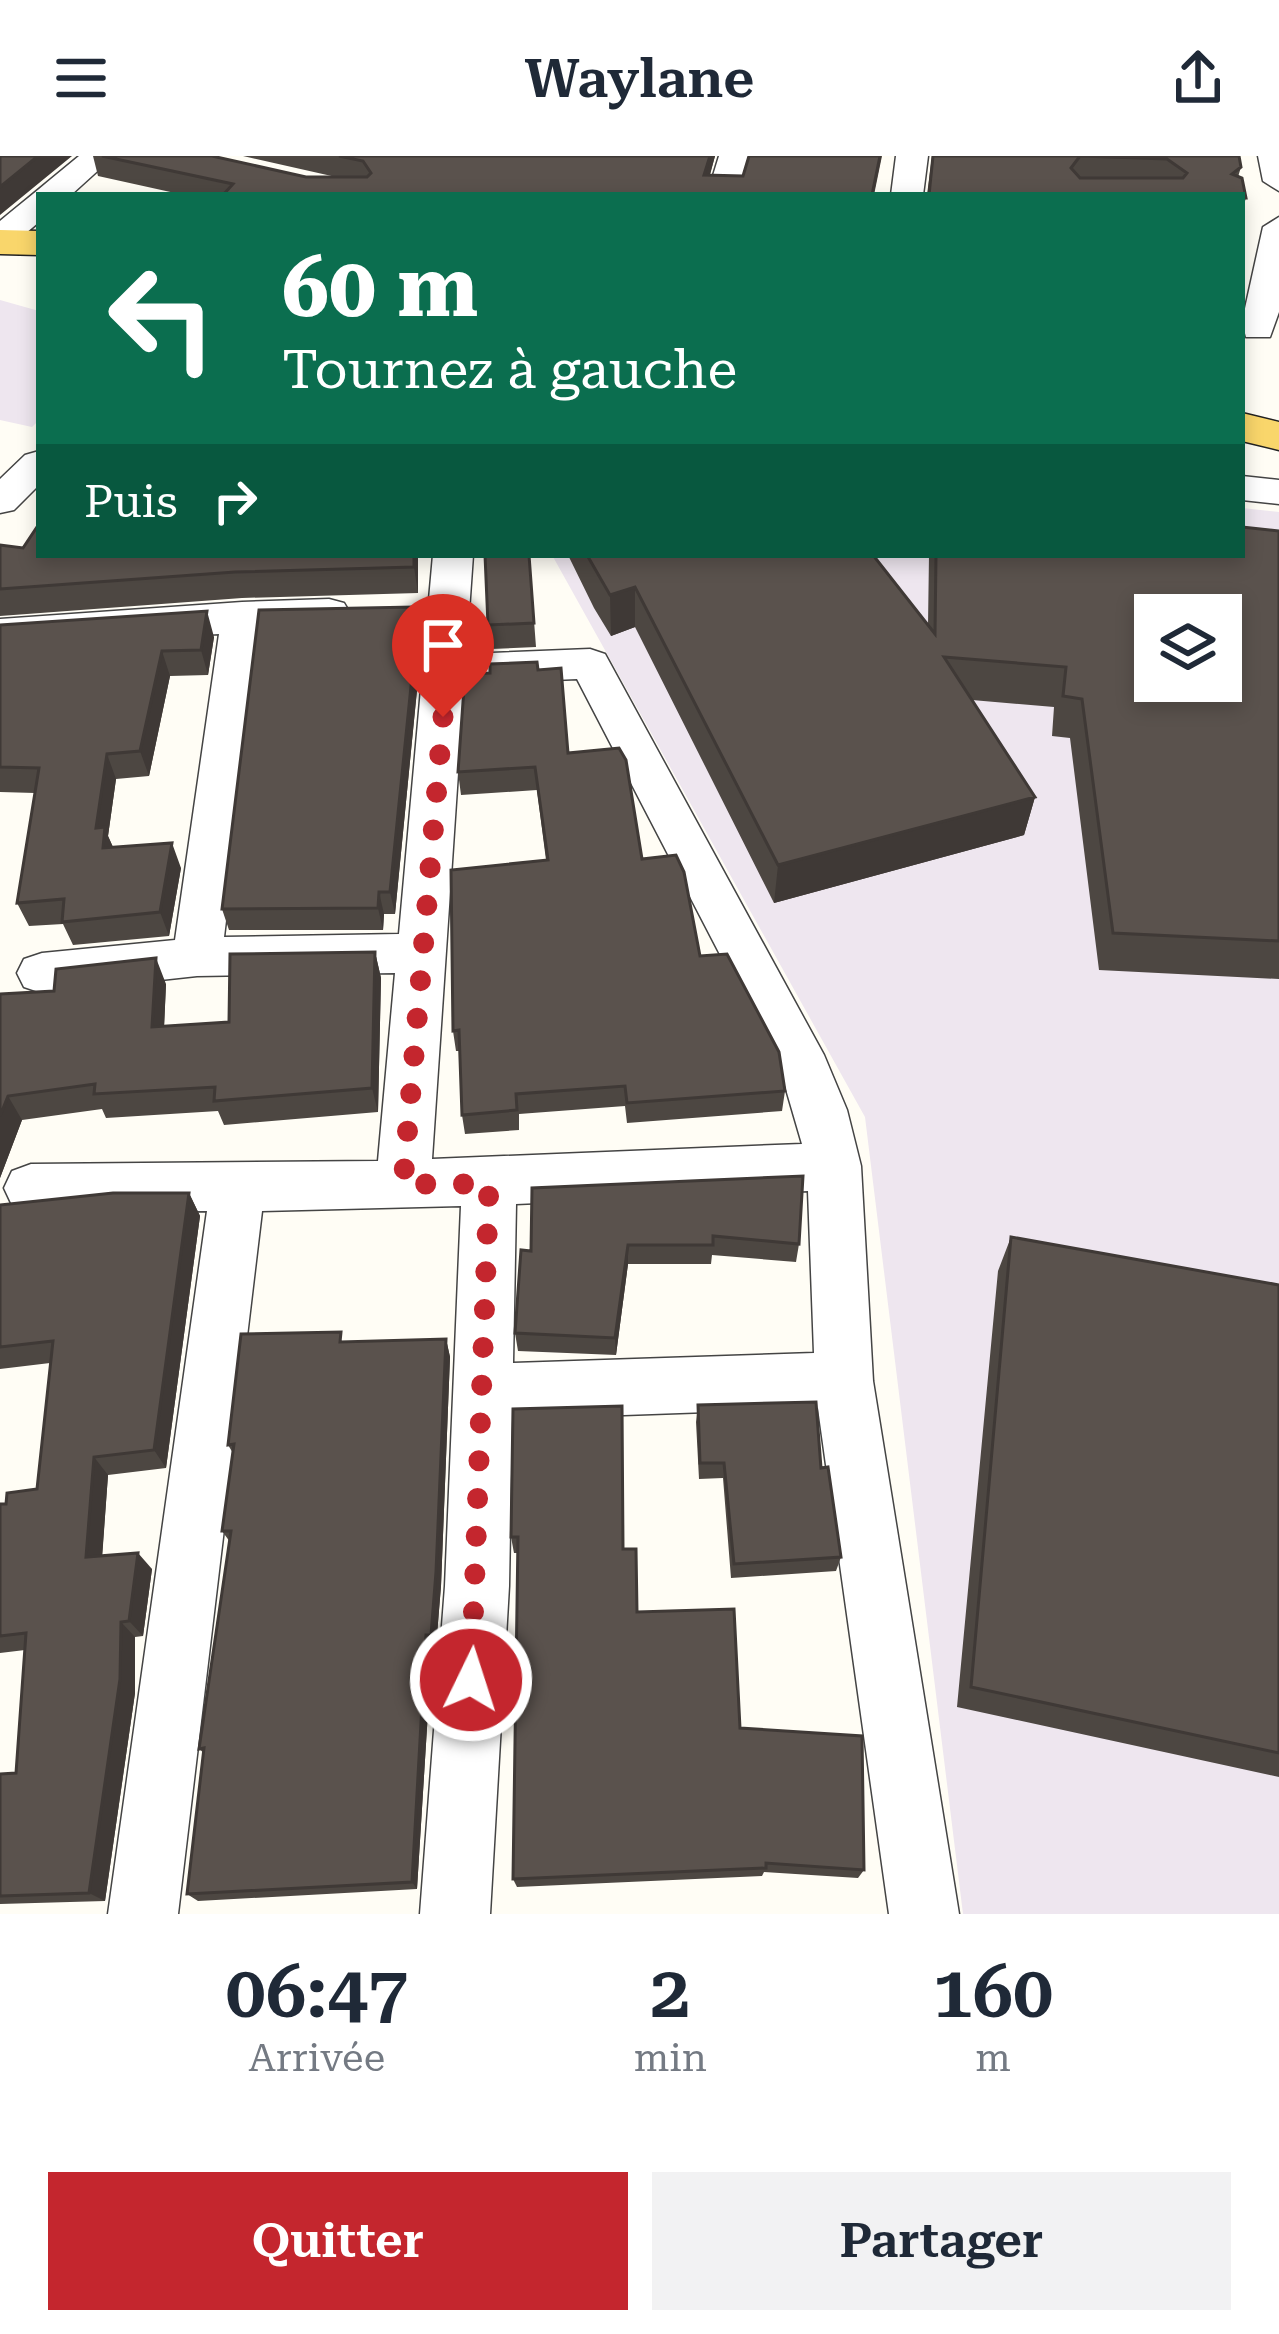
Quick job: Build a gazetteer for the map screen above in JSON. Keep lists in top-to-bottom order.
{
  "page": {
    "header": "Waylane",
    "turn": ["60 m", "Tournez à gauche"],
    "then": "Puis",
    "eta": [
      "06:47",
      "Arrivée",
      "2",
      "min",
      "160",
      "m"
    ],
    "buttons": ["Quitter", "Partager"]
  }
}
